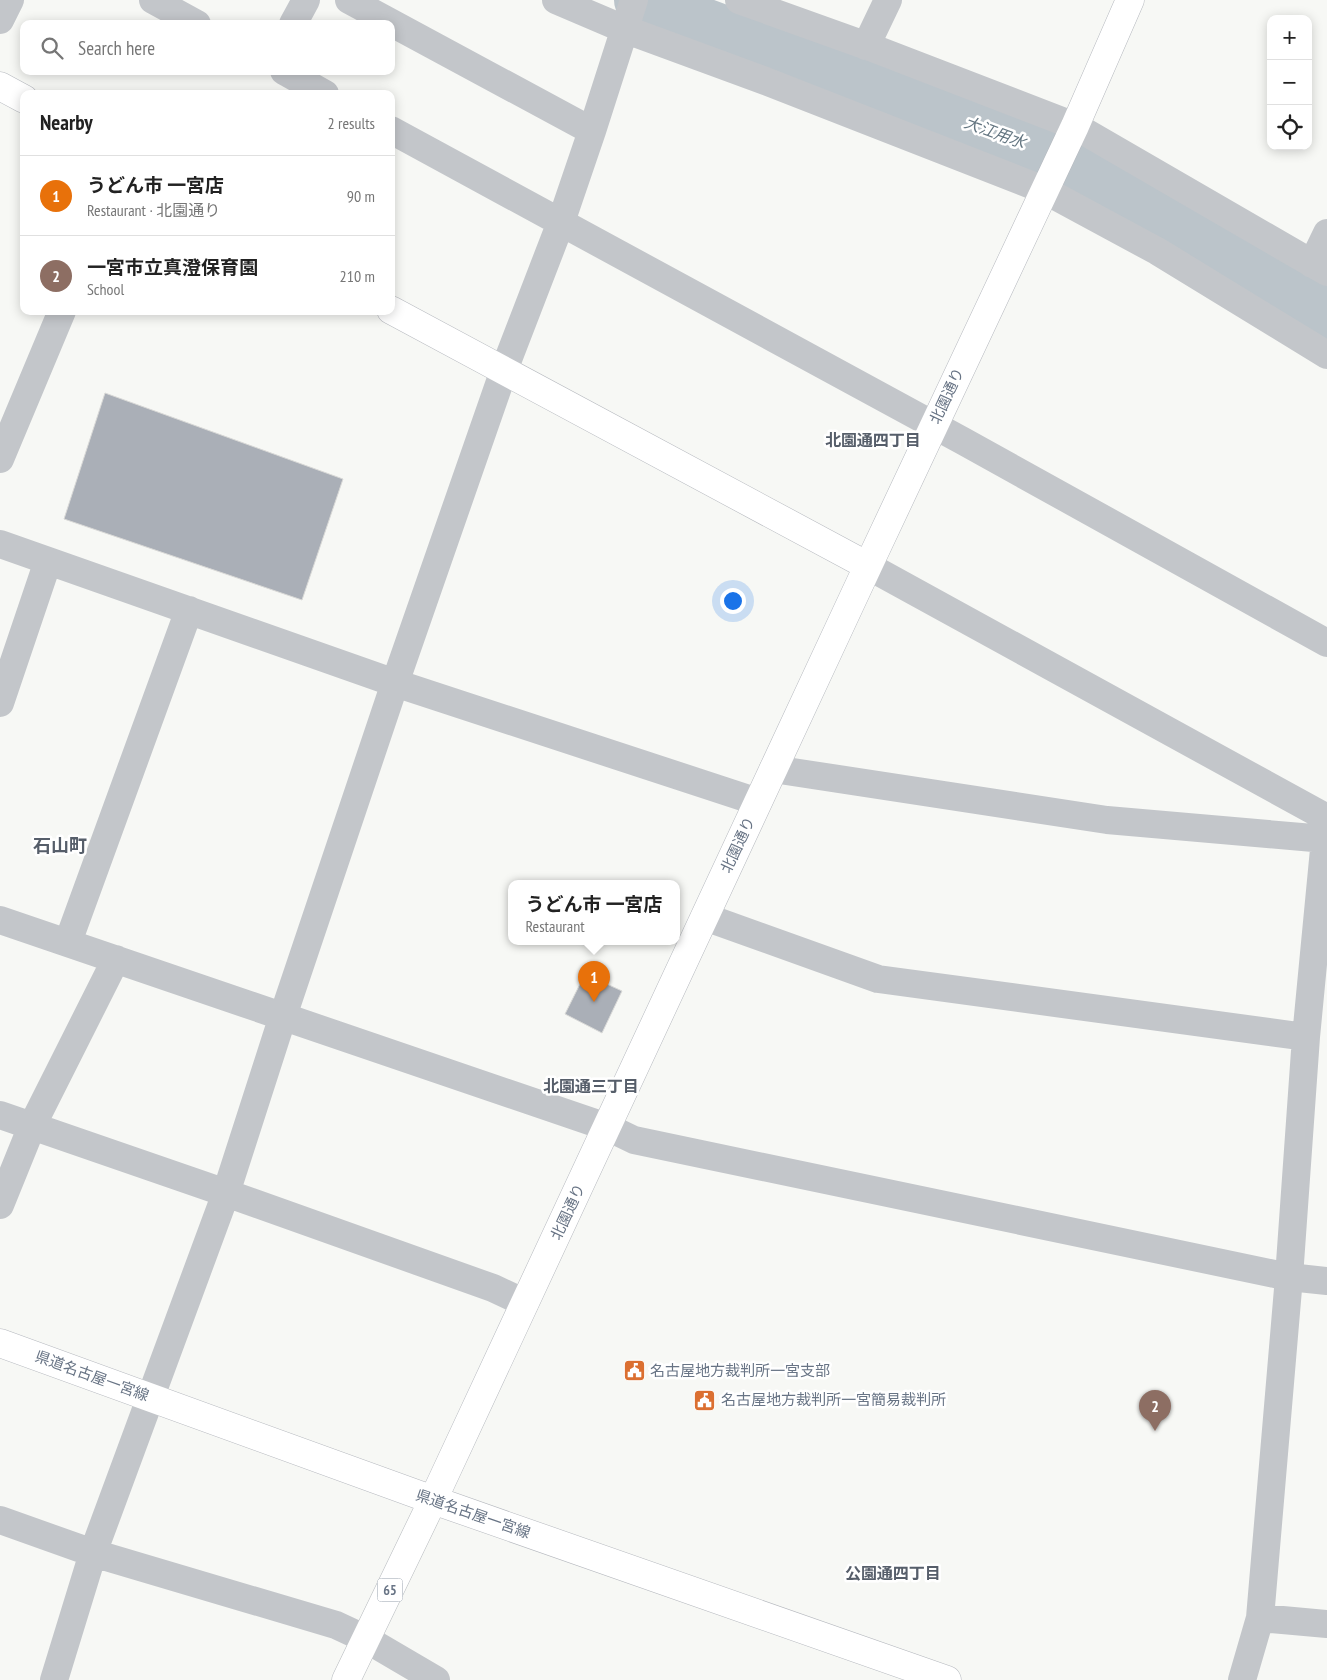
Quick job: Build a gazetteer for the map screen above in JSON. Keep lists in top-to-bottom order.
{
  "streets": {
    "street": ["北園通り", "県道名古屋一宮線", "65"]
  },
  "crossings": [
    ["北園通り", "県道名古屋一宮線"],
    ["北園通り", "65"],
    ["県道名古屋一宮線", "65"]
  ],
  "districts": [
    "北園通四丁目",
    "石山町",
    "北園通三丁目",
    "公園通四丁目"
  ],
  "water": ["大江用水"],
  "places": {
    "public building": ["名古屋地方裁判所一宮支部", "名古屋地方裁判所一宮簡易裁判所"]
  },
  "page": {
    "map_buttons": ["+", "−"],
    "search": "Search here",
    "heading": ["Nearby", "2 results"],
    "list": [
      {
        "mark": "1",
        "name": "うどん市 一宮店",
        "note": "Restaurant · 北園通り",
        "value": "90 m"
      },
      {
        "mark": "2",
        "name": "一宮市立真澄保育園",
        "note": "School",
        "value": "210 m"
      }
    ],
    "popup": ["うどん市 一宮店", "Restaurant"],
    "pins": ["1", "2"]
  }
}
